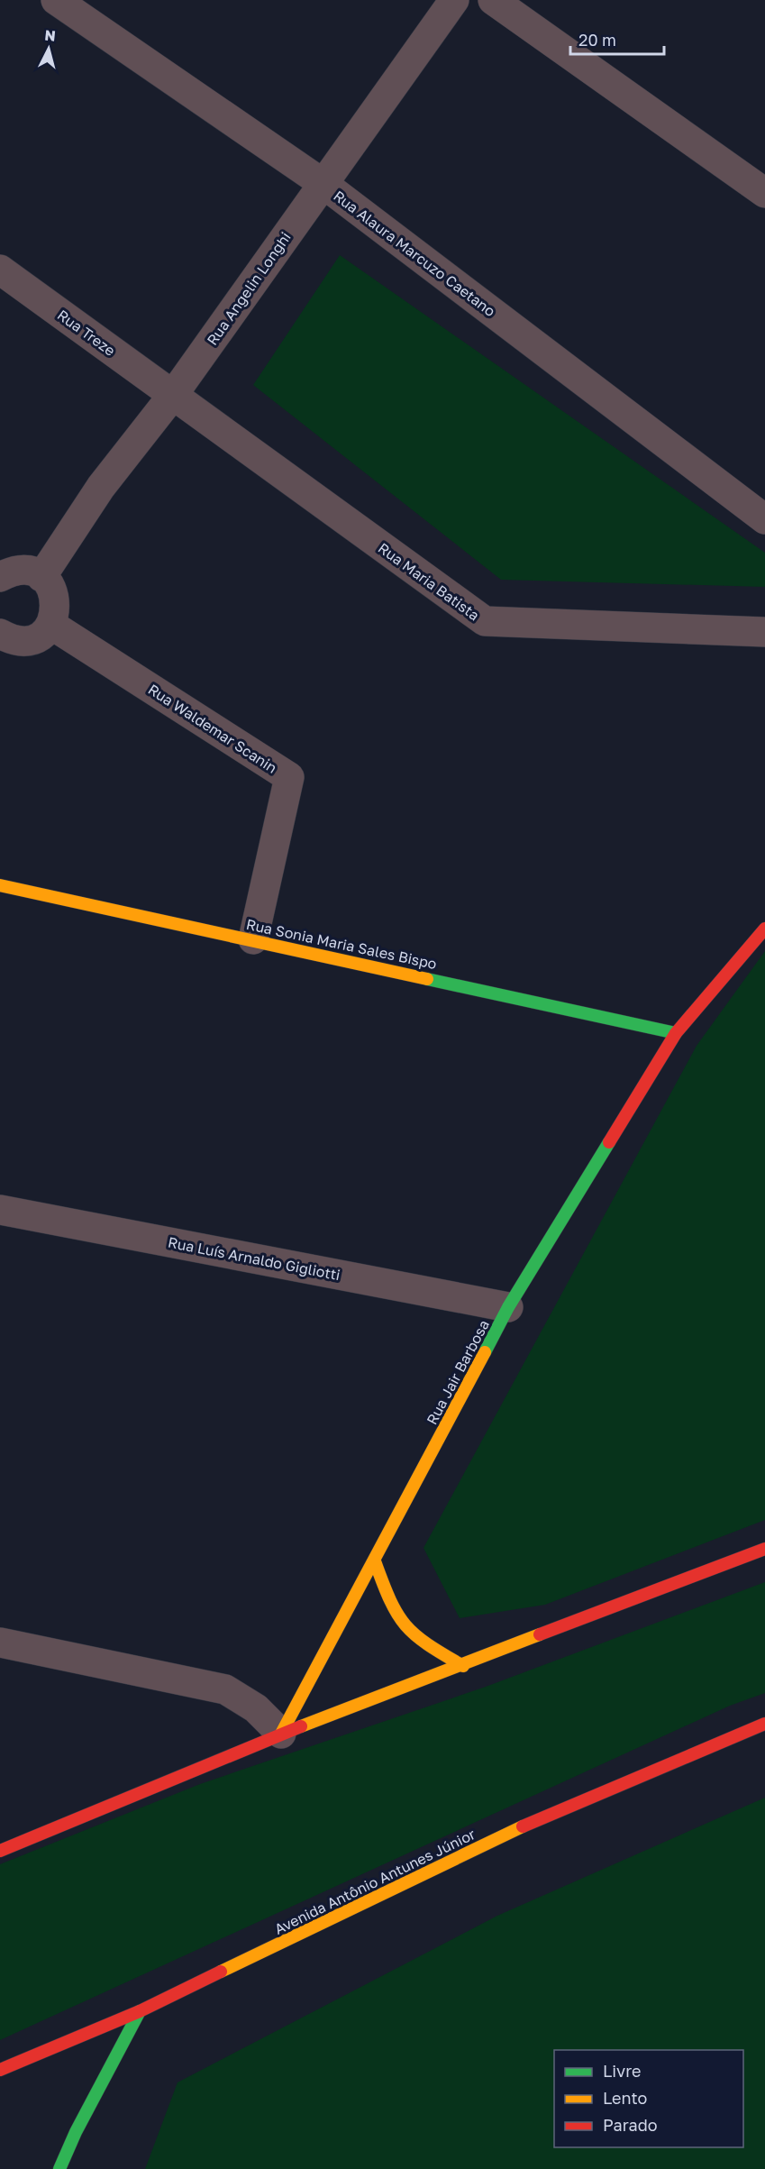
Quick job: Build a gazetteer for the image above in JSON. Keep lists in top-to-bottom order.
{
  "streets": {
    "street": [
      "Rua Alaura Marcuzo Caetano",
      "Rua Angelin Longhi",
      "Rua Treze",
      "Rua Maria Batista",
      "Rua Waldemar Scanin",
      "Rua Sonia Maria Sales Bispo",
      "Rua Luís Arnaldo Gigliotti",
      "Rua Jair Barbosa",
      "Avenida Antônio Antunes Júnior"
    ]
  },
  "crossings": [
    ["Rua Alaura Marcuzo Caetano", "Rua Angelin Longhi"],
    ["Rua Angelin Longhi", "Rua Treze"],
    ["Rua Angelin Longhi", "Rua Maria Batista"],
    ["Rua Treze", "Rua Maria Batista"],
    ["Rua Waldemar Scanin", "Rua Sonia Maria Sales Bispo"],
    ["Rua Sonia Maria Sales Bispo", "Rua Jair Barbosa"],
    ["Rua Luís Arnaldo Gigliotti", "Rua Jair Barbosa"]
  ],
  "legend": ["Livre", "Lento", "Parado"],
  "scale_bar": "20 m",
  "north": "top"
}
